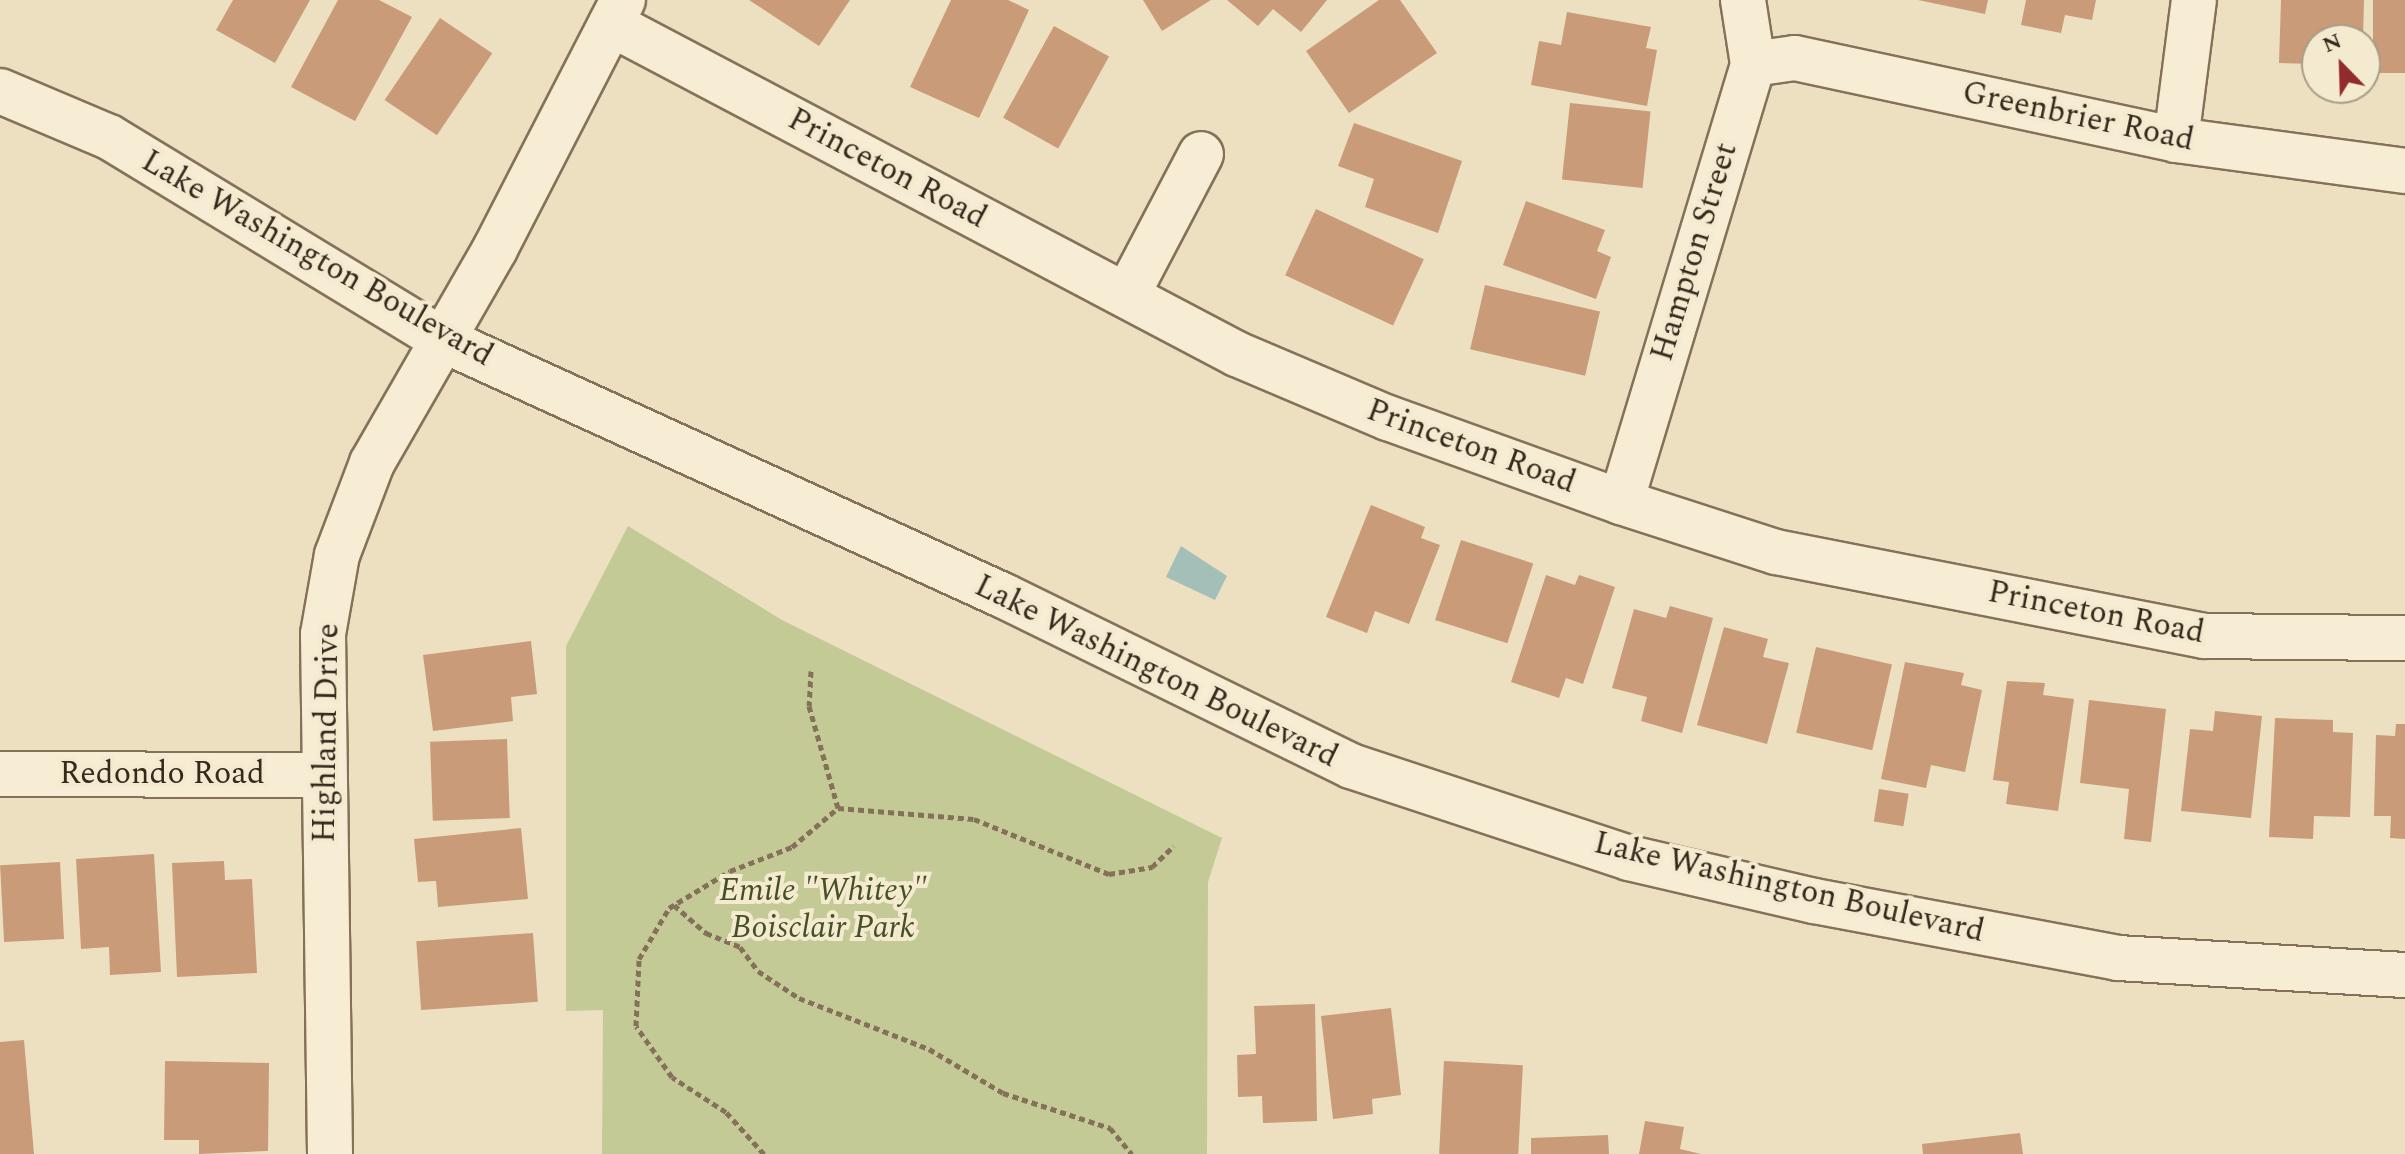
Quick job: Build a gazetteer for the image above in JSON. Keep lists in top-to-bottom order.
{
  "streets": {
    "street": [
      "Greenbrier Road",
      "Princeton Road",
      "Hampton Street",
      "Lake Washington Boulevard",
      "Highland Drive",
      "Redondo Road"
    ]
  },
  "crossings": [
    ["Greenbrier Road", "Hampton Street"],
    ["Princeton Road", "Hampton Street"],
    ["Princeton Road", "Highland Drive"],
    ["Lake Washington Boulevard", "Highland Drive"],
    ["Highland Drive", "Redondo Road"]
  ],
  "parks": ["Emile \"Whitey\" Boisclair Park"],
  "north": "top left"
}
